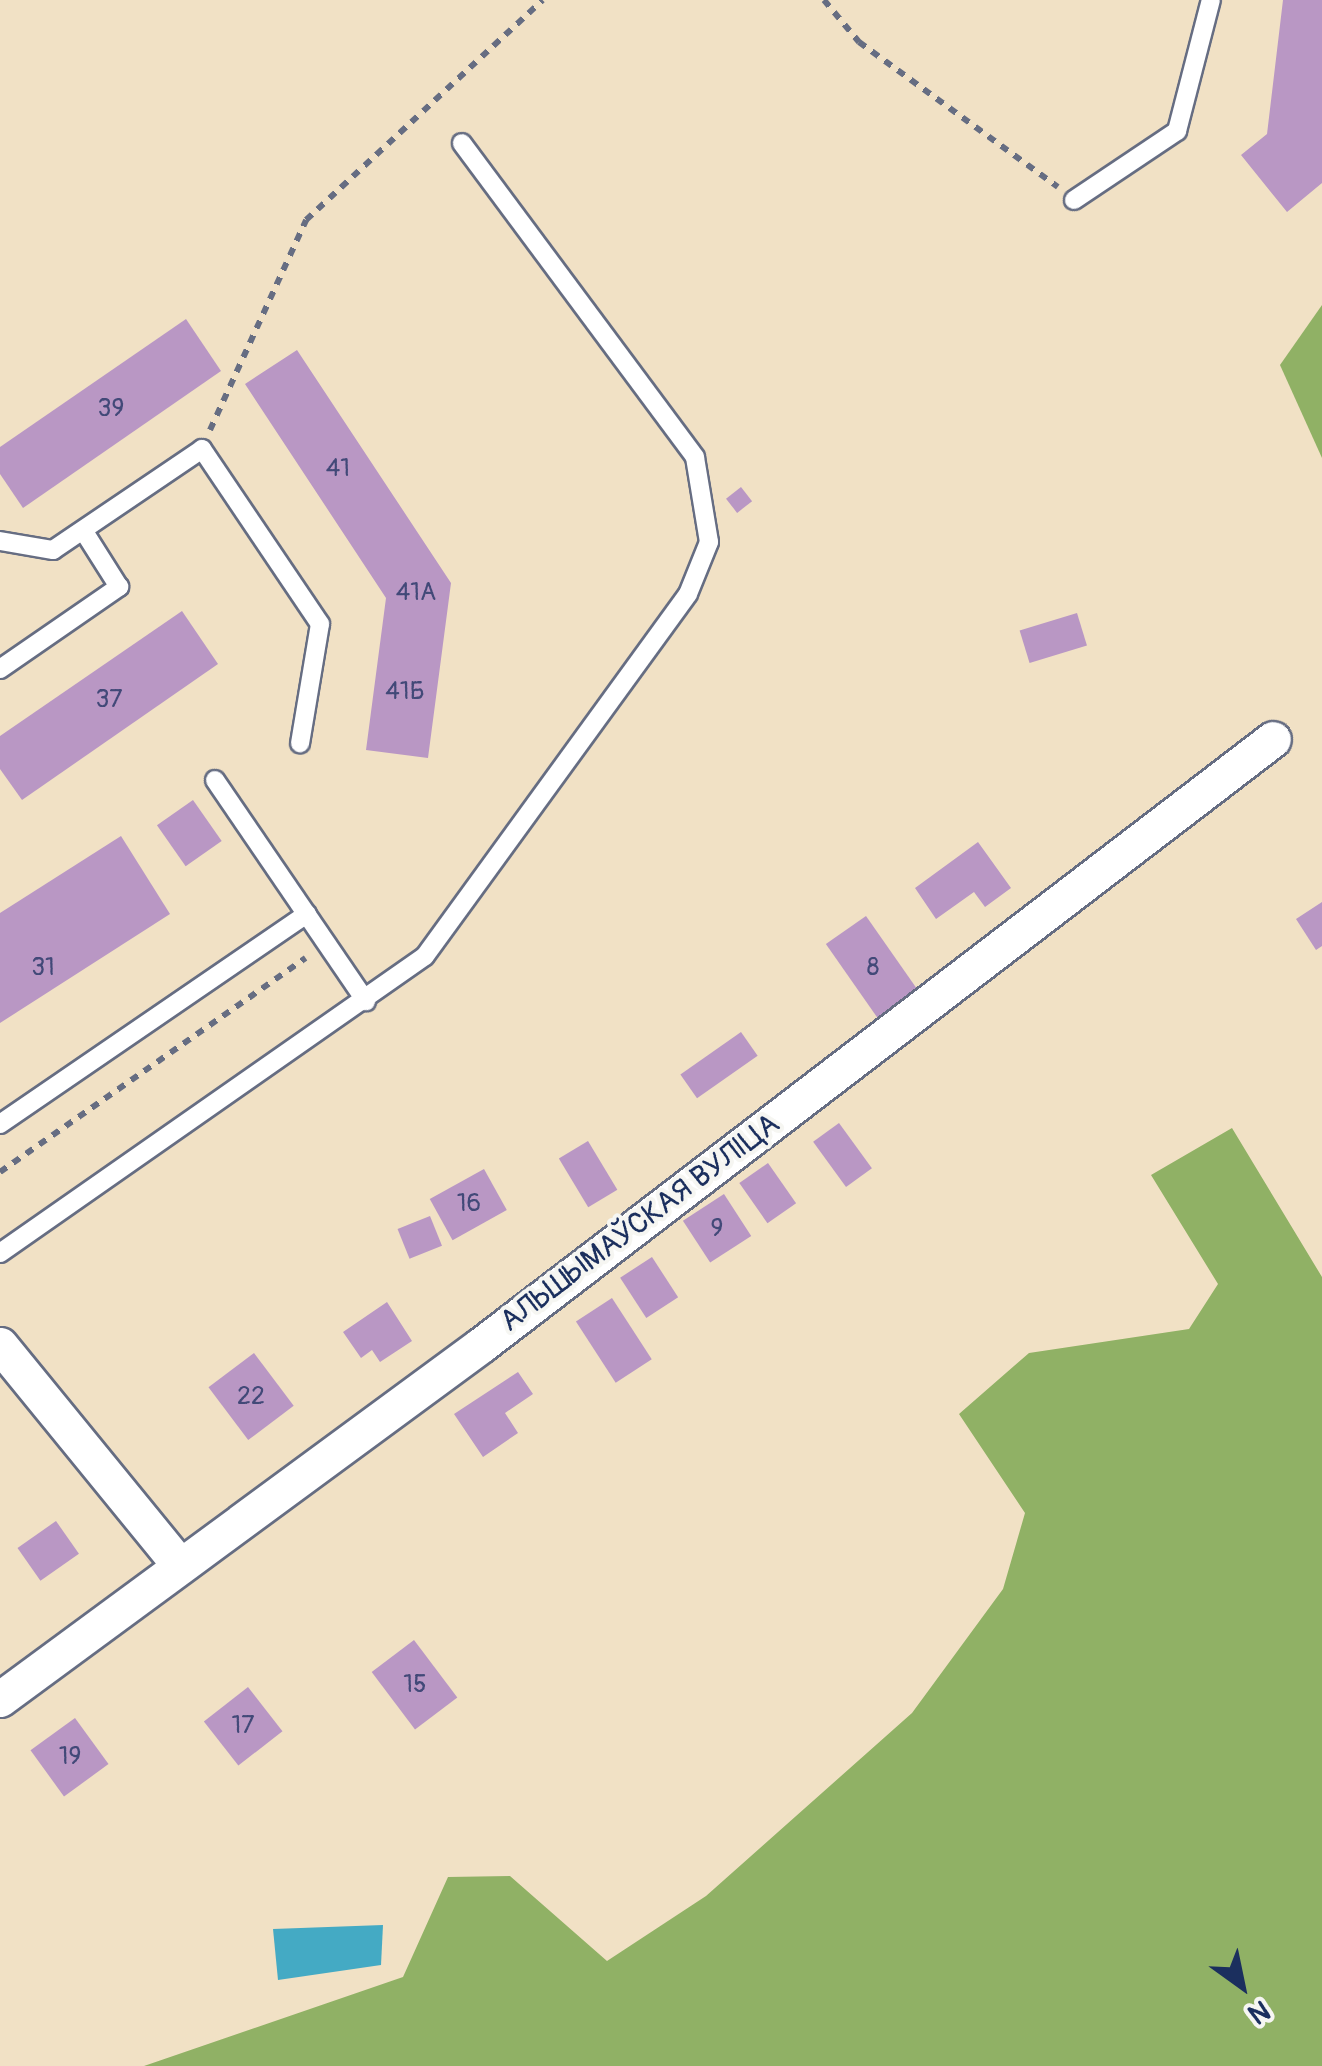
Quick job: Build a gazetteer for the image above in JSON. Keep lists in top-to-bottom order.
{
  "streets": {
    "street": ["АЛЬШЫМАЎСКАЯ ВУЛІЦА"]
  },
  "house_numbers": [
    "39",
    "41",
    "41А",
    "41Б",
    "37",
    "31",
    "8",
    "16",
    "9",
    "22",
    "15",
    "17",
    "19"
  ],
  "north": "bottom right"
}
